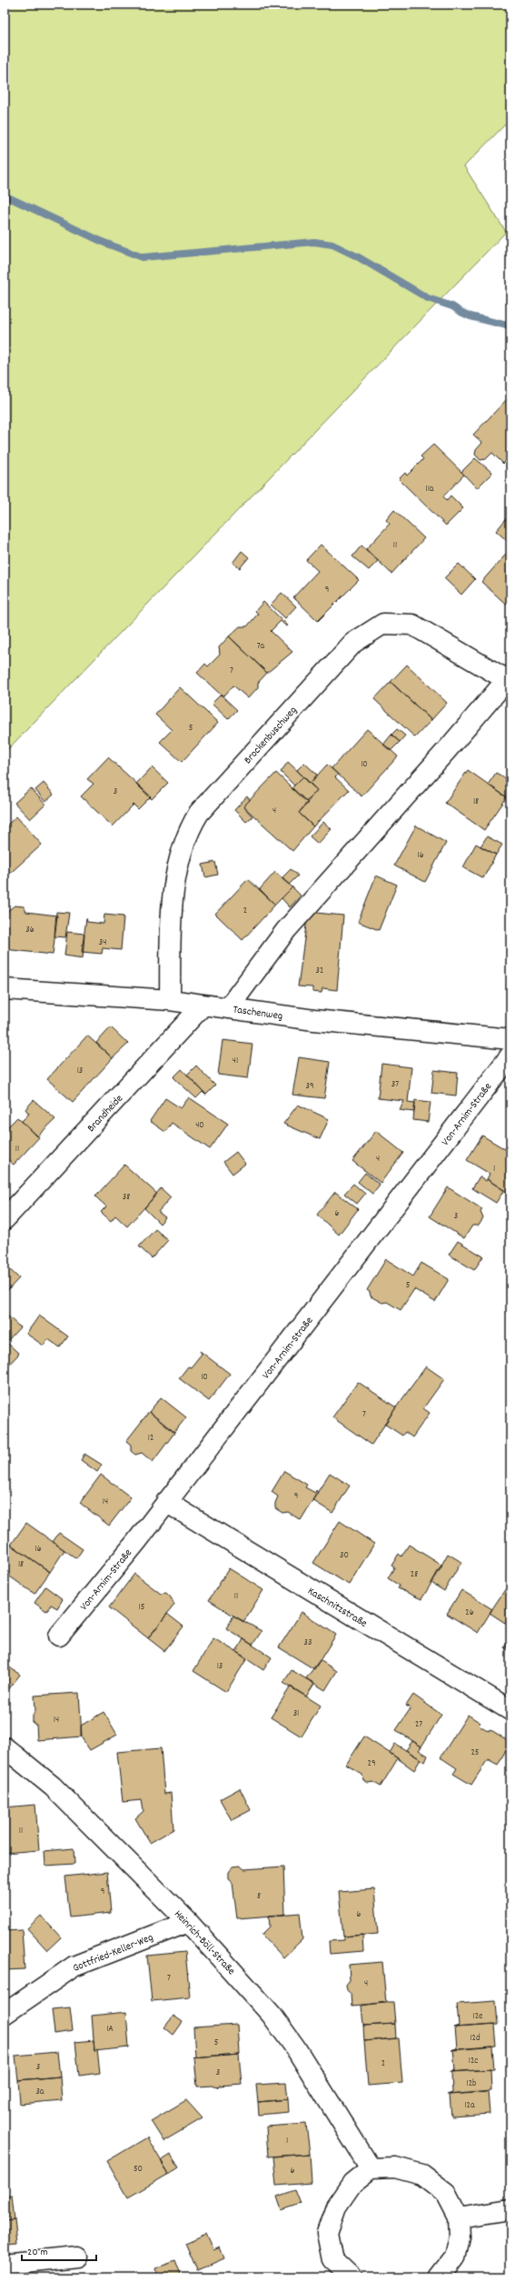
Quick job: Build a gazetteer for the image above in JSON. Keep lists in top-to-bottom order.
{
  "streets": {
    "street": [
      "Brockenbuschweg",
      "Taschenweg",
      "Brandheide",
      "Von-Arnim-Straße",
      "Kaschnitzstraße",
      "Heinrich-Böll-Straße",
      "Gottfried-Keller-Weg"
    ]
  },
  "crossings": [
    ["Brockenbuschweg", "Taschenweg"],
    ["Taschenweg", "Brandheide"],
    ["Von-Arnim-Straße", "Kaschnitzstraße"],
    ["Heinrich-Böll-Straße", "Gottfried-Keller-Weg"]
  ],
  "house_numbers": [
    "11a",
    "11",
    "9",
    "7a",
    "7",
    "5",
    "10",
    "3",
    "18",
    "4",
    "16",
    "2",
    "36",
    "34",
    "32",
    "41",
    "13",
    "37",
    "39",
    "40",
    "11",
    "4",
    "1",
    "38",
    "6",
    "3",
    "5",
    "10",
    "7",
    "12",
    "9",
    "14",
    "16",
    "30",
    "18",
    "28",
    "11",
    "15",
    "26",
    "33",
    "13",
    "31",
    "14",
    "27",
    "25",
    "29",
    "11",
    "9",
    "8",
    "6",
    "7",
    "4",
    "12e",
    "1A",
    "12d",
    "5",
    "12c",
    "2",
    "3",
    "3",
    "12b",
    "3a",
    "12a",
    "1",
    "50",
    "6"
  ],
  "scale_bar": "20 m"
}
